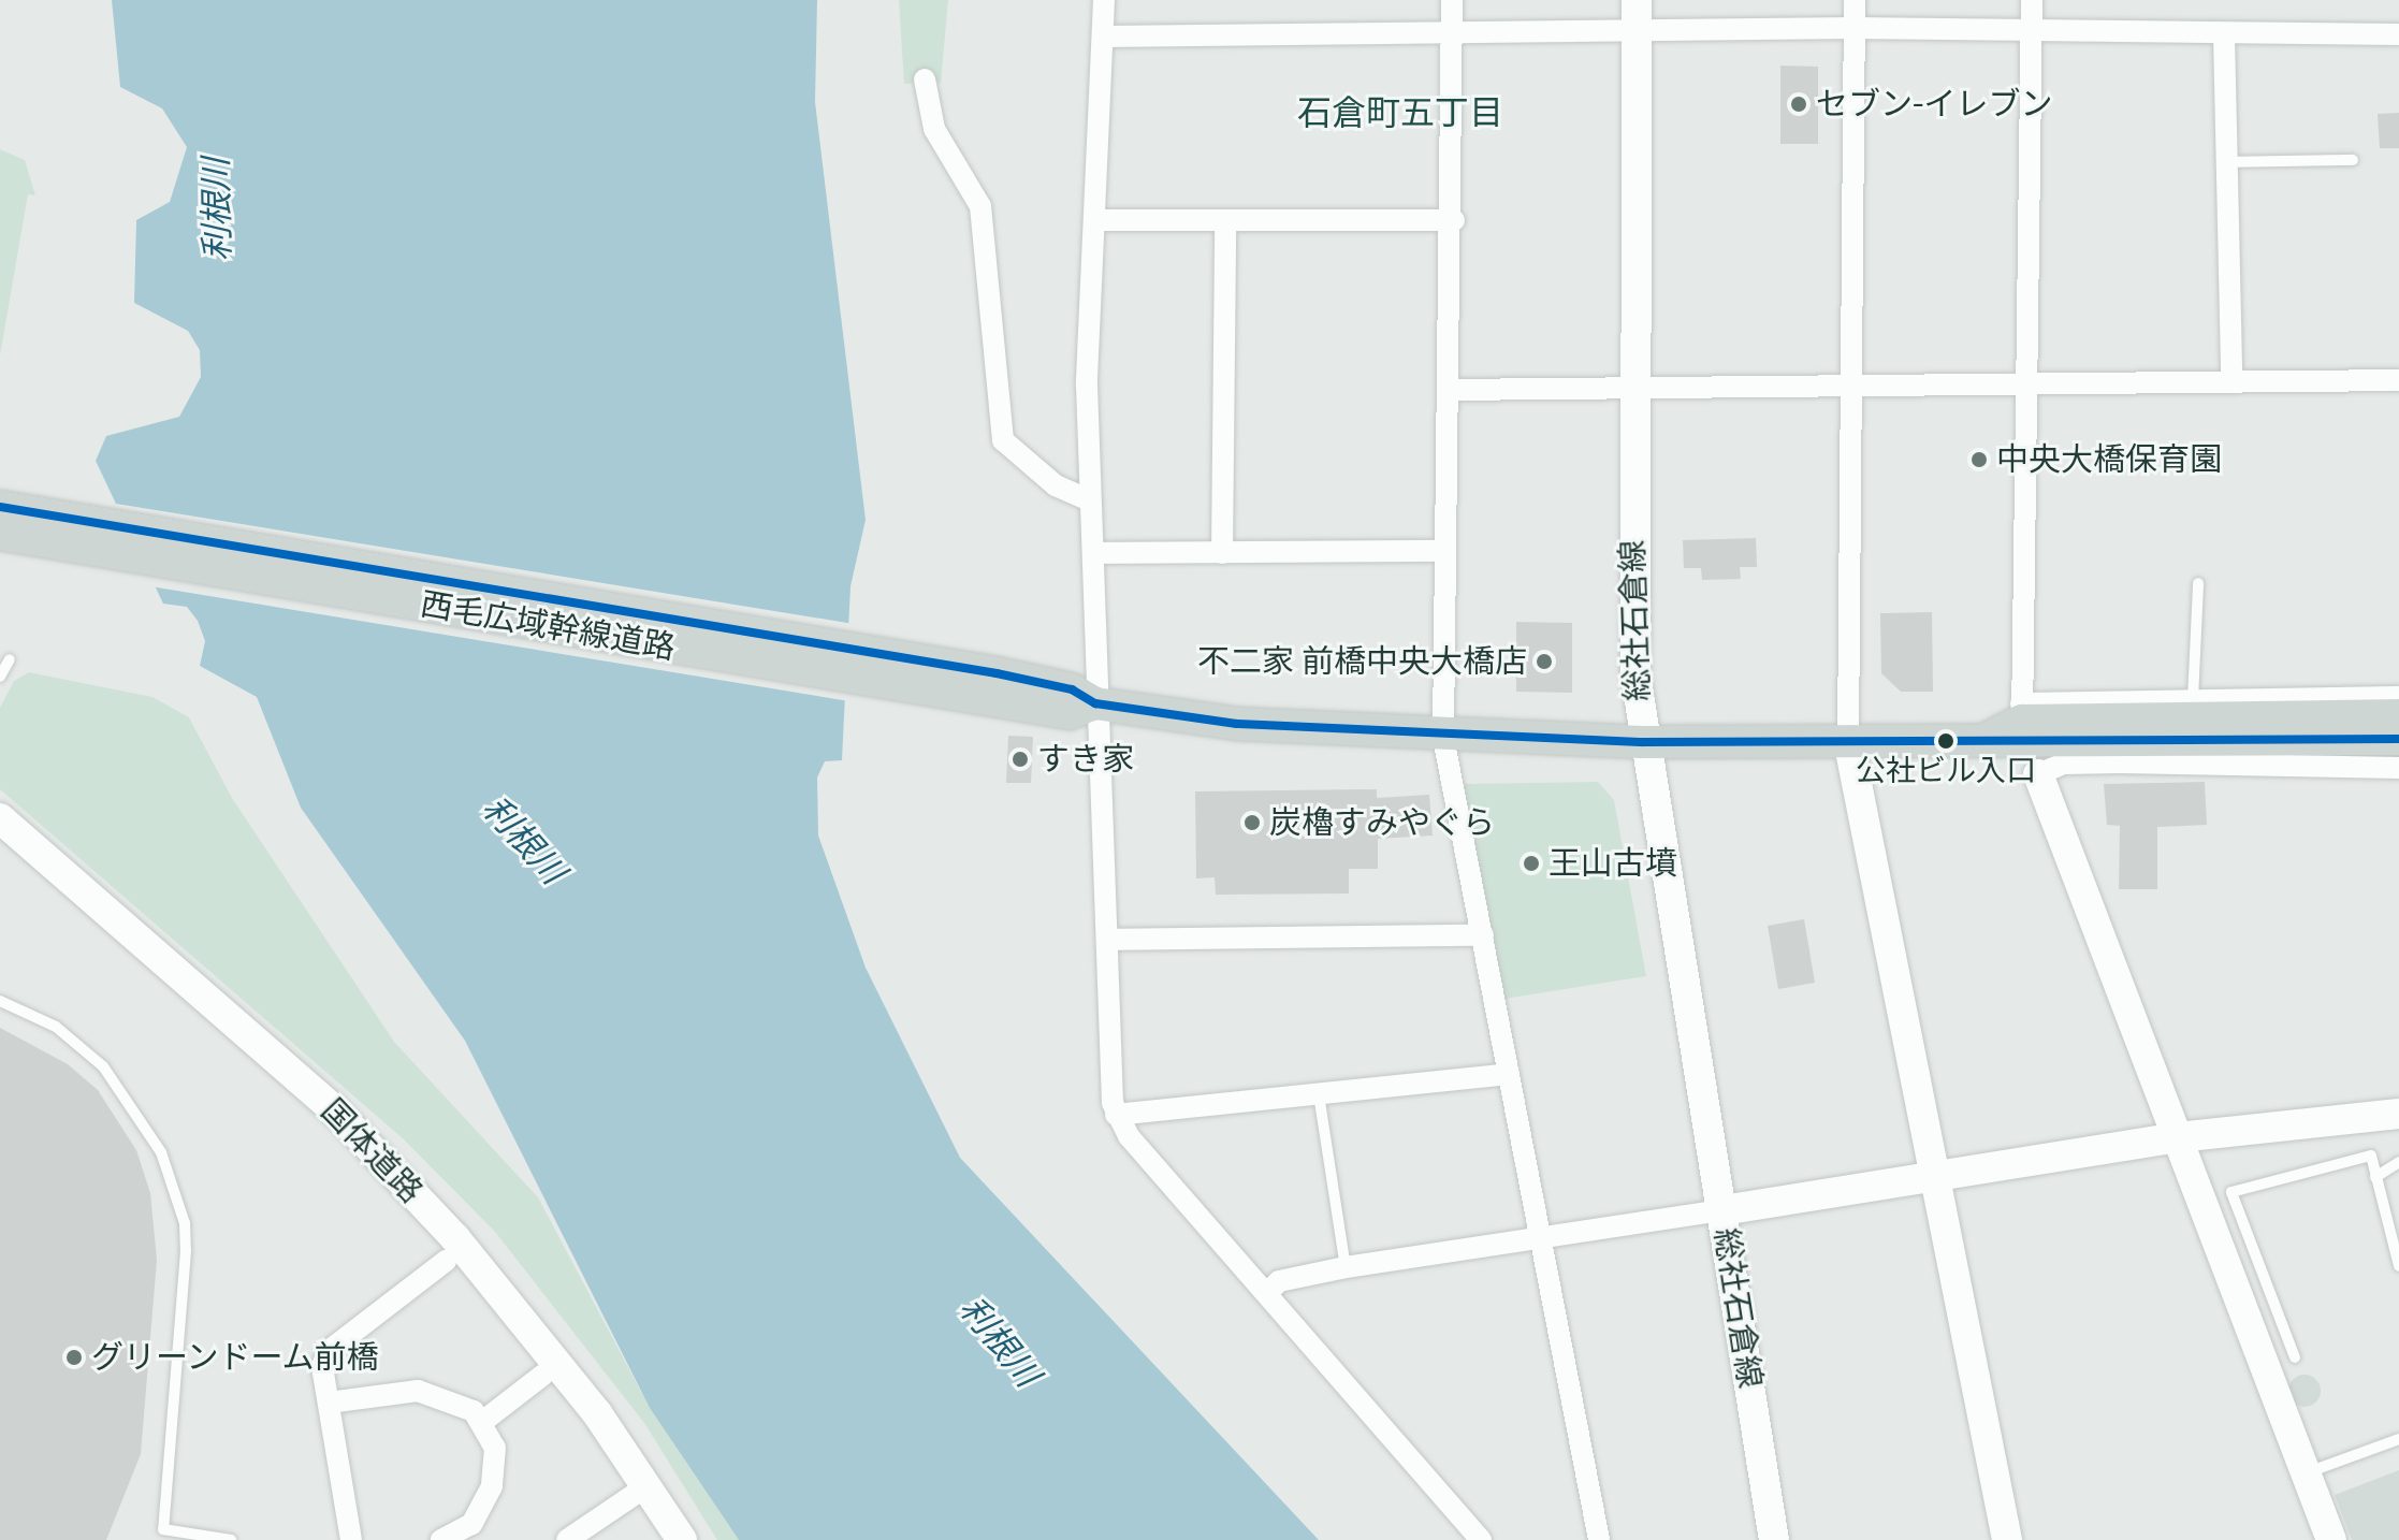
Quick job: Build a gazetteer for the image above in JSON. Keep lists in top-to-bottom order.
{
  "streets": {
    "main road": ["西毛広域幹線道路"],
    "street": ["総社石倉線", "国体道路"]
  },
  "crossings": [
    ["総社石倉線", "西毛広域幹線道路"]
  ],
  "districts": ["石倉町五丁目"],
  "water": ["利根川"],
  "places": [
    "セブン-イレブン",
    "中央大橋保育園",
    "不二家 前橋中央大橋店",
    "公社ビル入口",
    "すき家",
    "炭櫓すみやぐら",
    "王山古墳",
    "グリーンドーム前橋"
  ]
}
